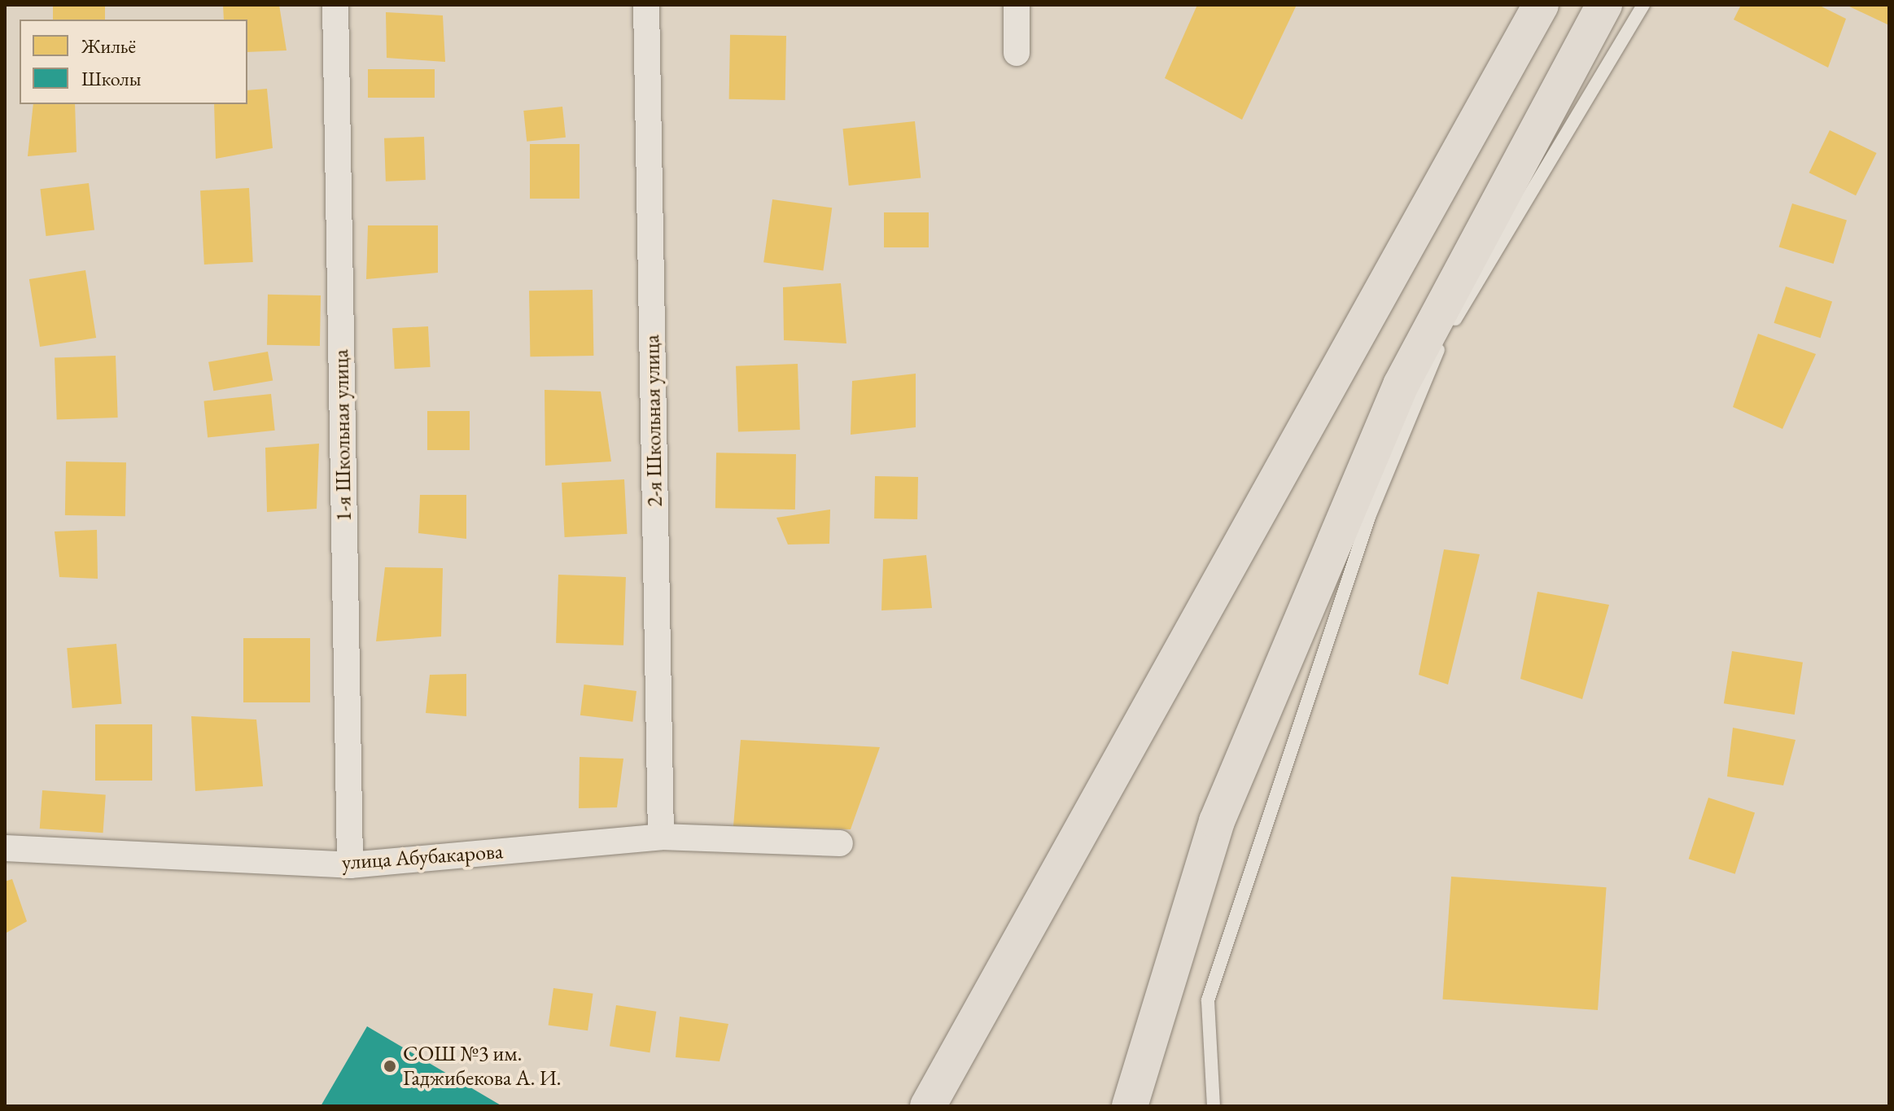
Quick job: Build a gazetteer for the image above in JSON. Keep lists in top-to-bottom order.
{
  "streets": {
    "street": ["2-я Школьная улица", "1-я Школьная улица", "улица Абубакарова"]
  },
  "crossings": [
    ["2-я Школьная улица", "улица Абубакарова"],
    ["1-я Школьная улица", "улица Абубакарова"]
  ],
  "places": ["СОШ №3 им. Гаджибекова А. И."],
  "legend": ["Жильё", "Школы"]
}
